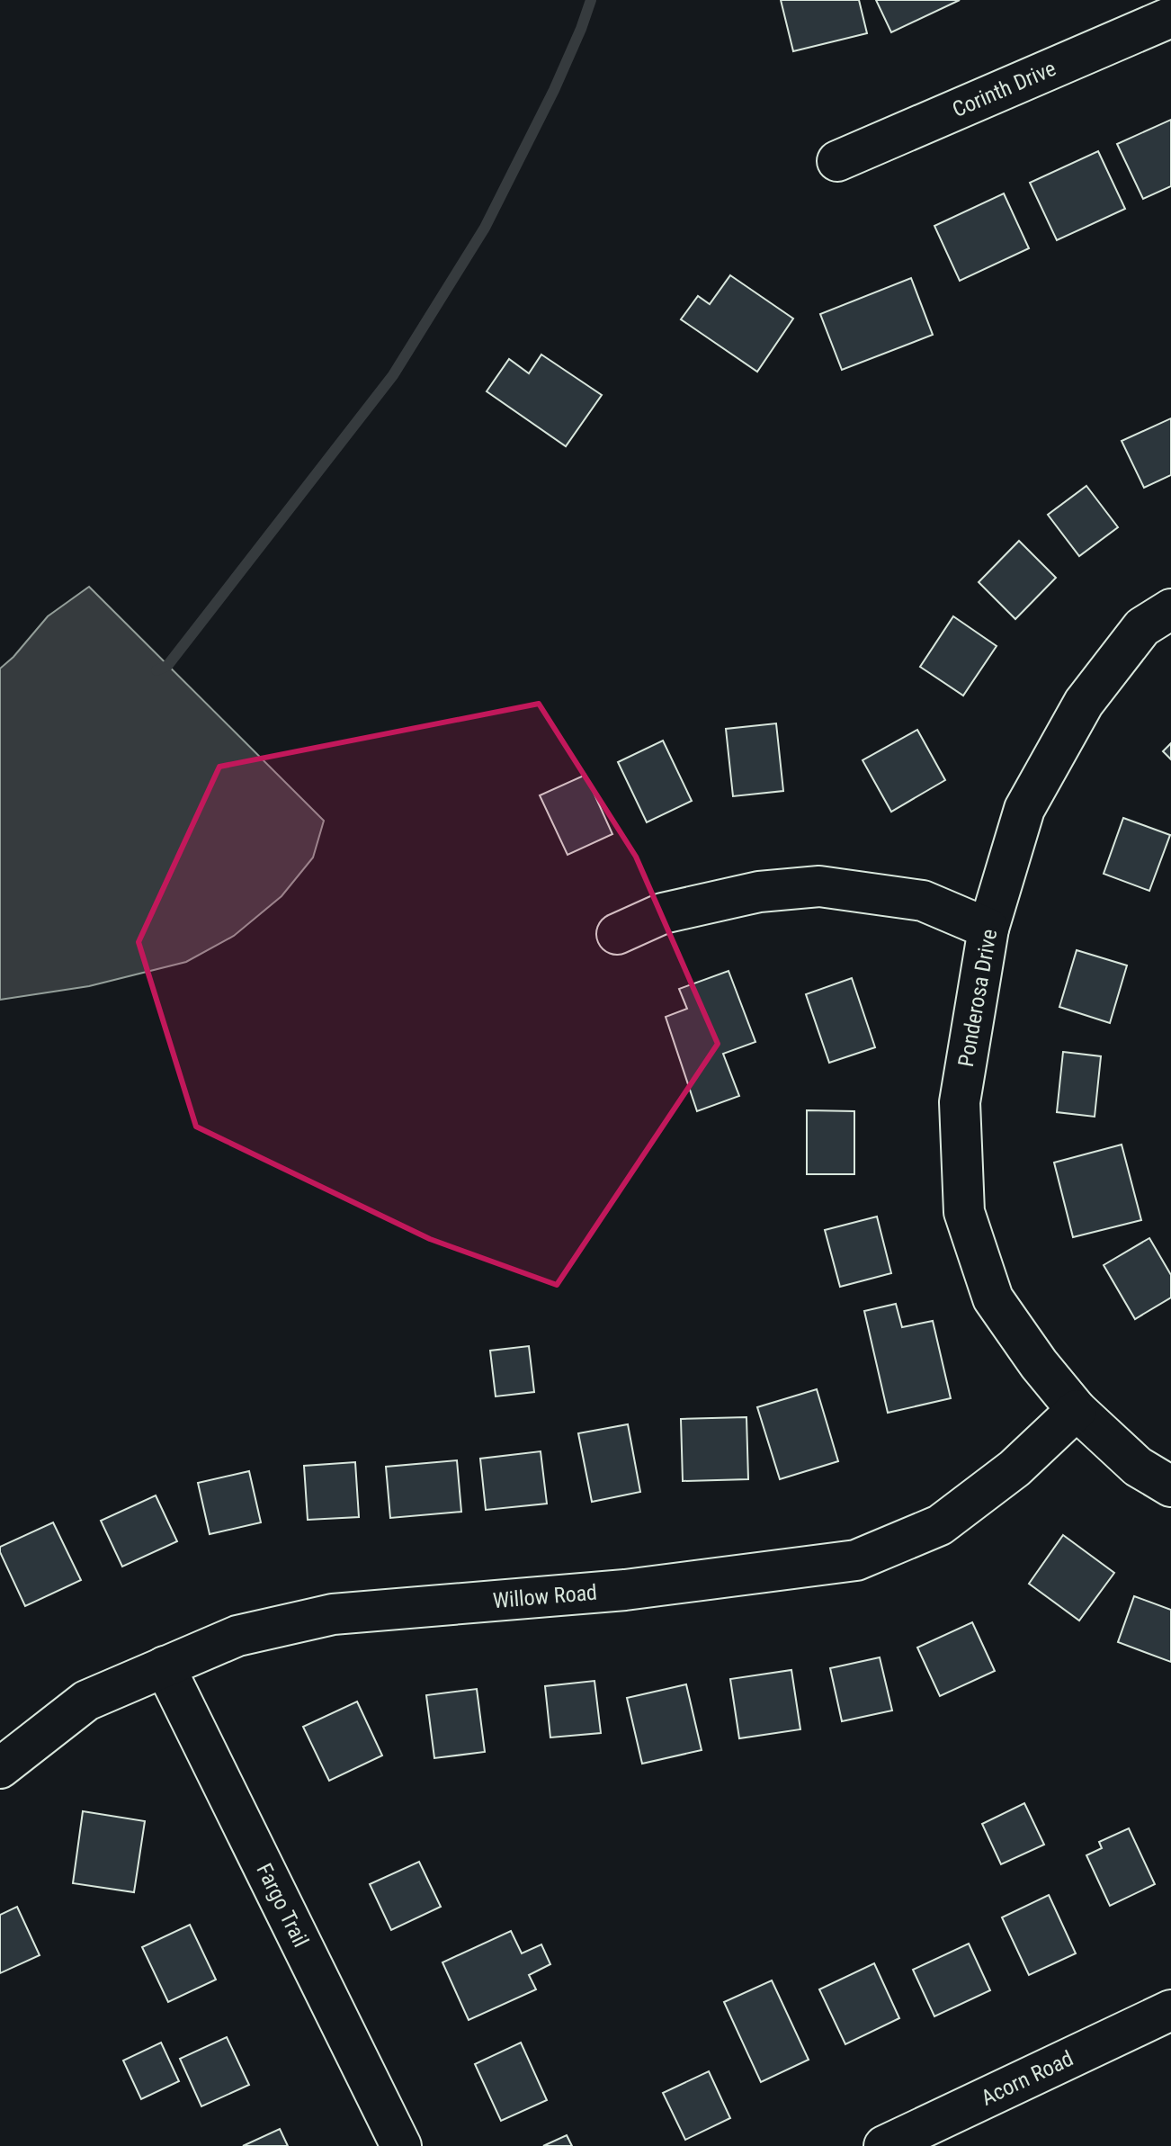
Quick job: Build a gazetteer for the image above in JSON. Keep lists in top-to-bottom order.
{
  "streets": {
    "street": [
      "Corinth Drive",
      "Ponderosa Drive",
      "Willow Road",
      "Fargo Trail",
      "Acorn Road"
    ]
  },
  "crossings": [
    ["Ponderosa Drive", "Willow Road"],
    ["Willow Road", "Fargo Trail"]
  ]
}
